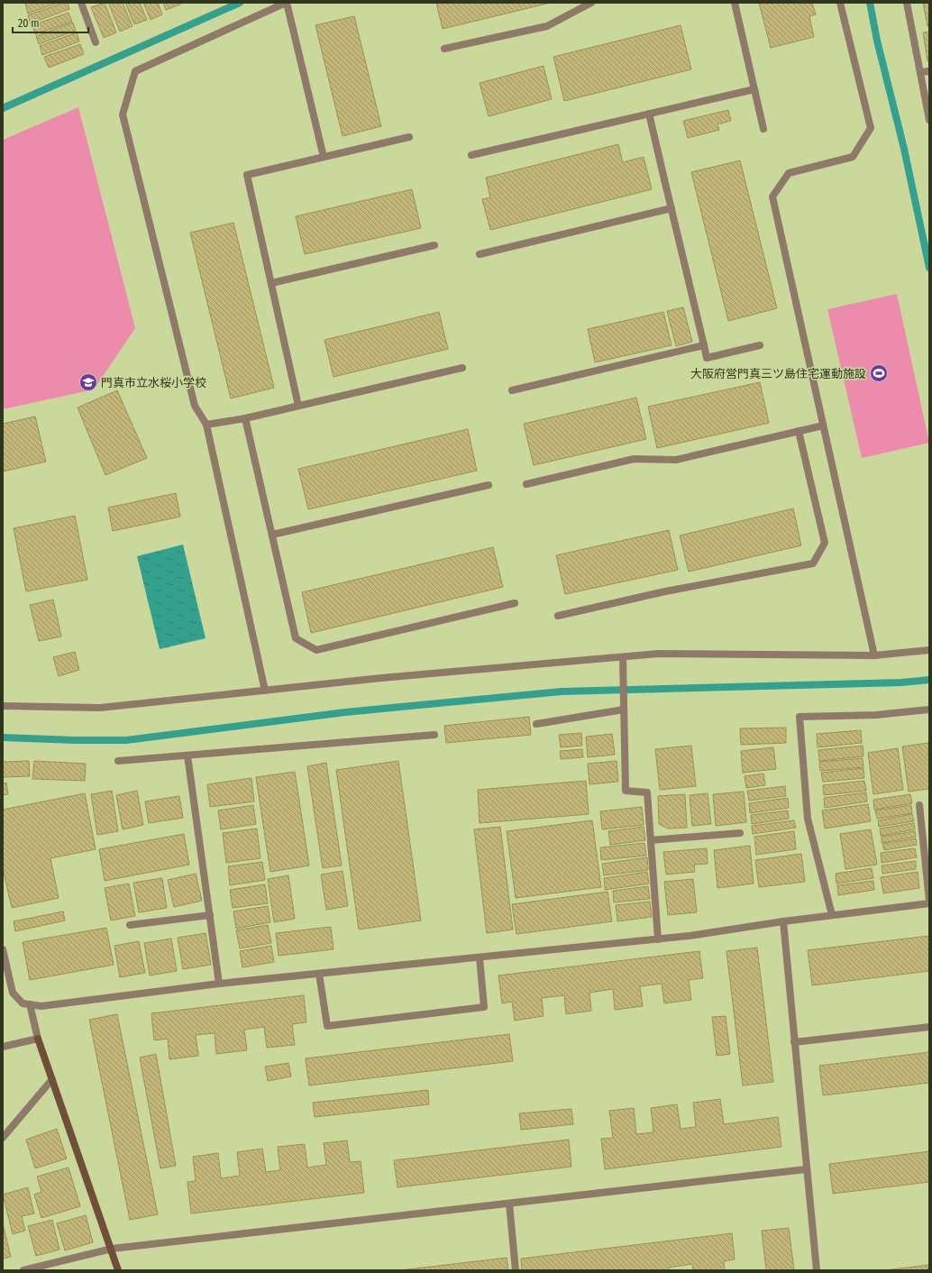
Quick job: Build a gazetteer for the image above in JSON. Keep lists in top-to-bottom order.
{
  "places": {
    "sports": ["大阪府営門真三ツ島住宅運動施設"],
    "school or university": ["門真市立水桜小学校"]
  },
  "scale_bar": "20 m"
}
